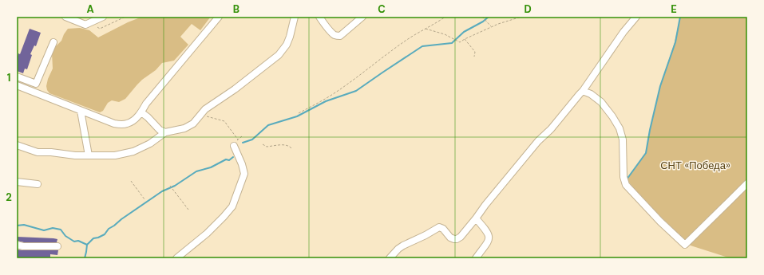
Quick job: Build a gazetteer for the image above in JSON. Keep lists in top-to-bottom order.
{
  "parks": ["СНТ «Победа»"],
  "grid": {
    "columns": [
      "A",
      "B",
      "C",
      "D",
      "E"
    ],
    "rows": ["1", "2"]
  }
}
